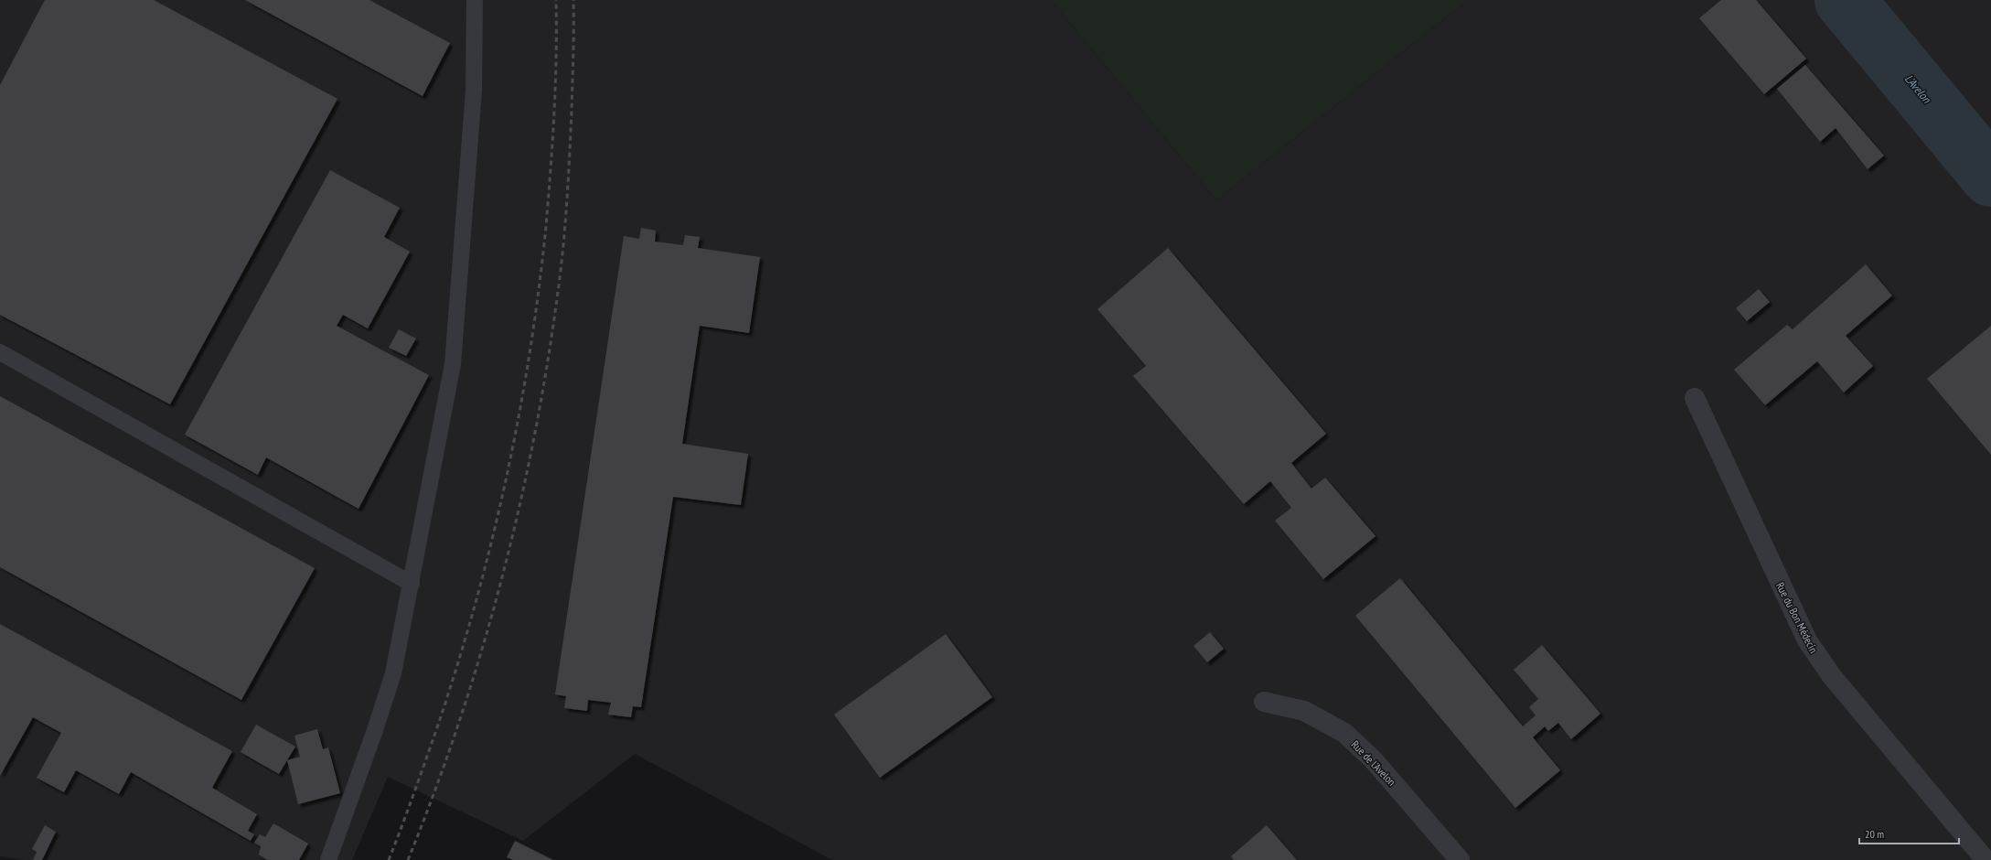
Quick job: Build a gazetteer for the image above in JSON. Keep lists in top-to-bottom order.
{
  "streets": {
    "street": ["Rue du Bon Médecin", "Rue de l'Avelon"]
  },
  "water": ["L'Avelon"],
  "scale_bar": "20 m"
}
